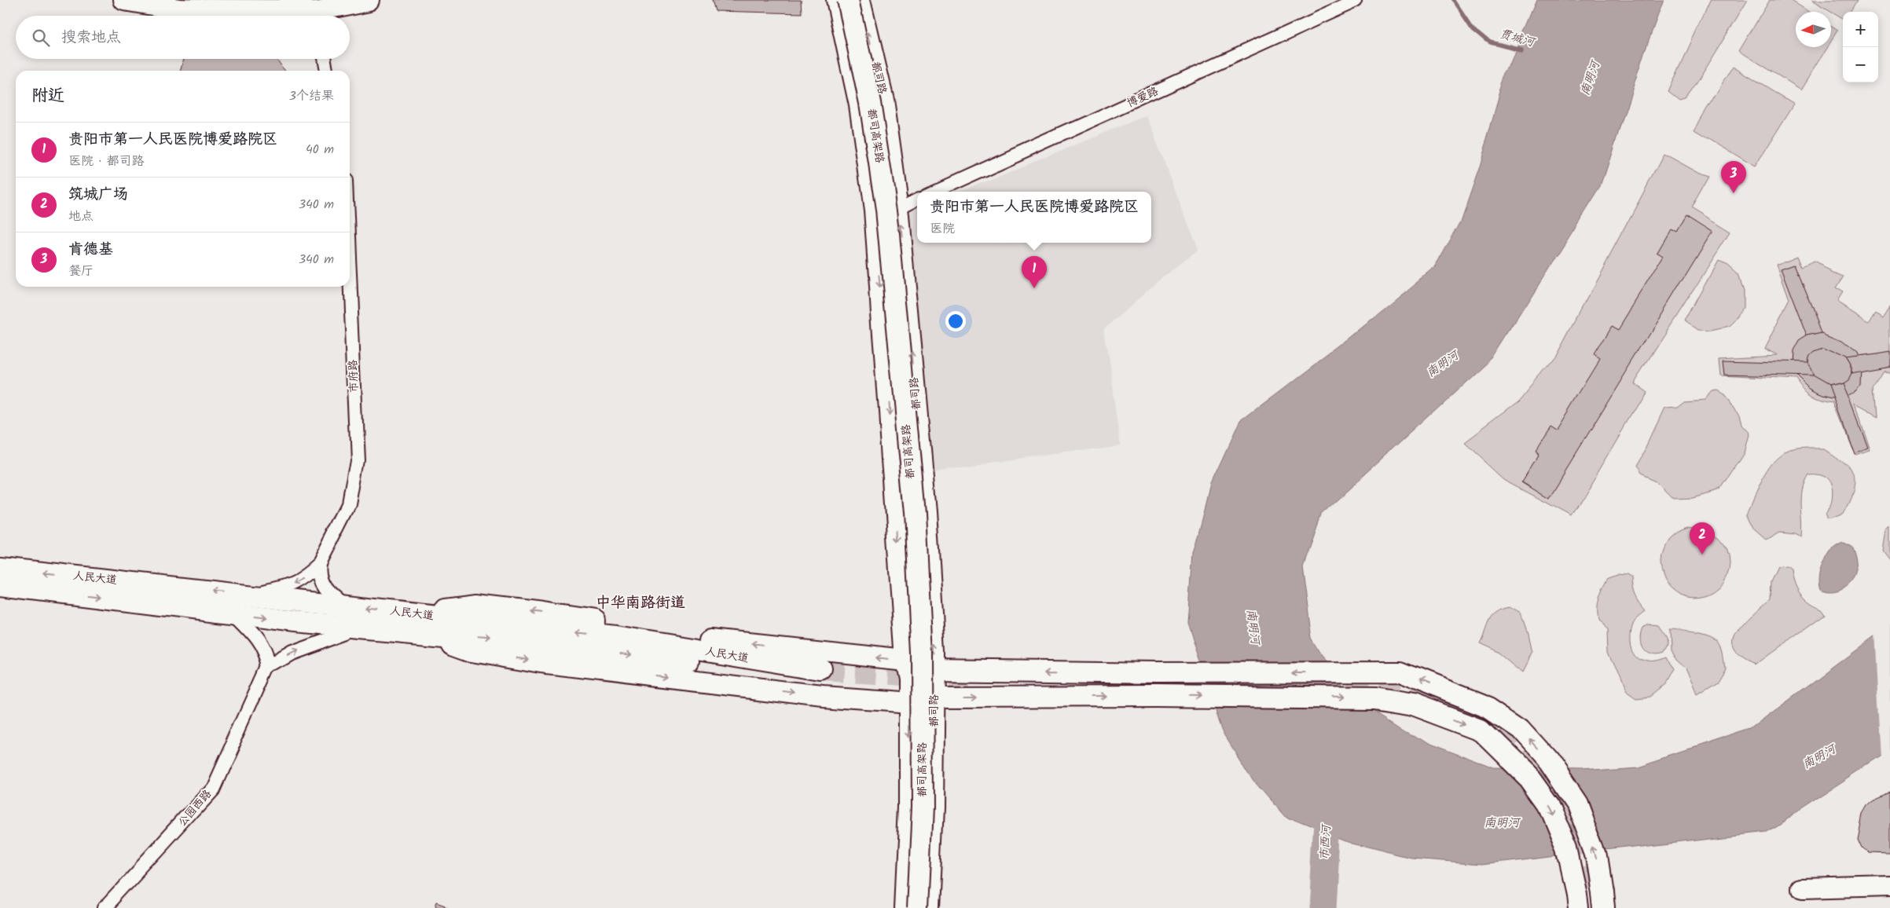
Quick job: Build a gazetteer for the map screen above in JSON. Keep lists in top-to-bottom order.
{
  "streets": {
    "main road": ["都司路", "都司高架路", "人民大道"],
    "street": ["博爱路", "市府路", "公园西路"]
  },
  "districts": ["中华南路街道"],
  "water": ["贯城河", "南明河", "市西河"],
  "north": "left",
  "page": {
    "map_buttons": ["+", "−"],
    "search": "搜索地点",
    "heading": ["附近", "3个结果"],
    "list": [
      {
        "mark": "1",
        "name": "贵阳市第一人民医院博爱路院区",
        "note": "医院 · 都司路",
        "value": "40 m"
      },
      {
        "mark": "2",
        "name": "筑城广场",
        "note": "地点",
        "value": "340 m"
      },
      {
        "mark": "3",
        "name": "肯德基",
        "note": "餐厅",
        "value": "340 m"
      }
    ],
    "pins": ["3", "1", "2"],
    "popup": ["贵阳市第一人民医院博爱路院区", "医院"]
  }
}
